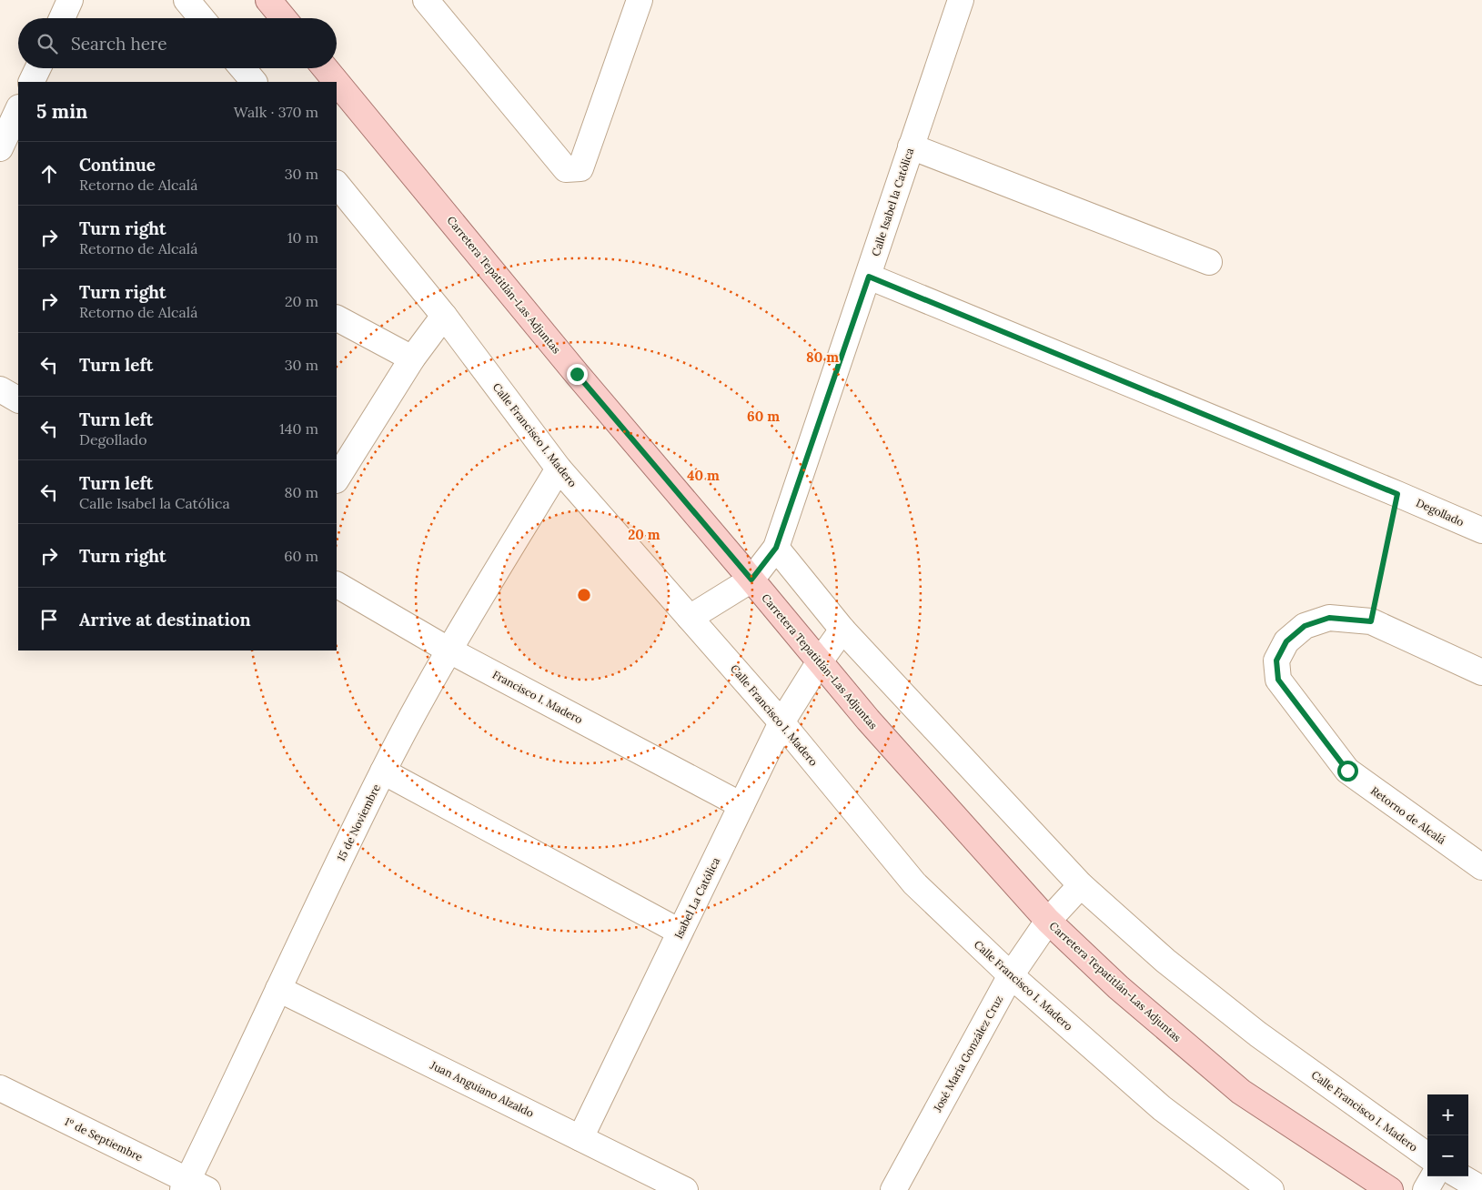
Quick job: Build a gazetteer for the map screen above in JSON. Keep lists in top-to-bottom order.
{
  "streets": {
    "main road": ["Carretera Tepatitlán-Las Adjuntas"],
    "street": [
      "Calle Isabel la Católica",
      "Calle Francisco I. Madero",
      "Degollado",
      "Francisco I. Madero",
      "Retorno de Alcalá",
      "15 de Noviembre",
      "Isabel La Católica",
      "José María González Cruz",
      "Juan Anguiano Alzaldo",
      "1º de Septiembre"
    ]
  },
  "crossings": [
    ["Calle Isabel la Católica", "Carretera Tepatitlán-Las Adjuntas"],
    ["Calle Isabel la Católica", "Calle Francisco I. Madero"],
    ["Calle Isabel la Católica", "Degollado"],
    ["Carretera Tepatitlán-Las Adjuntas", "Isabel La Católica"],
    ["Carretera Tepatitlán-Las Adjuntas", "José María González Cruz"],
    ["Calle Francisco I. Madero", "15 de Noviembre"],
    ["Calle Francisco I. Madero", "Isabel La Católica"],
    ["Calle Francisco I. Madero", "José María González Cruz"],
    ["Francisco I. Madero", "15 de Noviembre"],
    ["Francisco I. Madero", "Isabel La Católica"],
    ["15 de Noviembre", "Juan Anguiano Alzaldo"],
    ["15 de Noviembre", "1º de Septiembre"],
    ["Isabel La Católica", "Juan Anguiano Alzaldo"]
  ],
  "page": {
    "search": "Search here",
    "heading": ["5 min", "Walk · 370 m"],
    "list": [
      ["Continue", "Retorno de Alcalá", "30 m"],
      ["Turn right", "Retorno de Alcalá", "10 m"],
      ["Turn right", "Retorno de Alcalá", "20 m"],
      ["Turn left", "30 m"],
      ["Turn left", "Degollado", "140 m"],
      ["Turn left", "Calle Isabel la Católica", "80 m"],
      ["Turn right", "60 m"],
      "Arrive at destination"
    ],
    "map_buttons": ["+", "−"]
  },
  "rings": [
    "80 m",
    "60 m",
    "40 m",
    "20 m"
  ]
}
